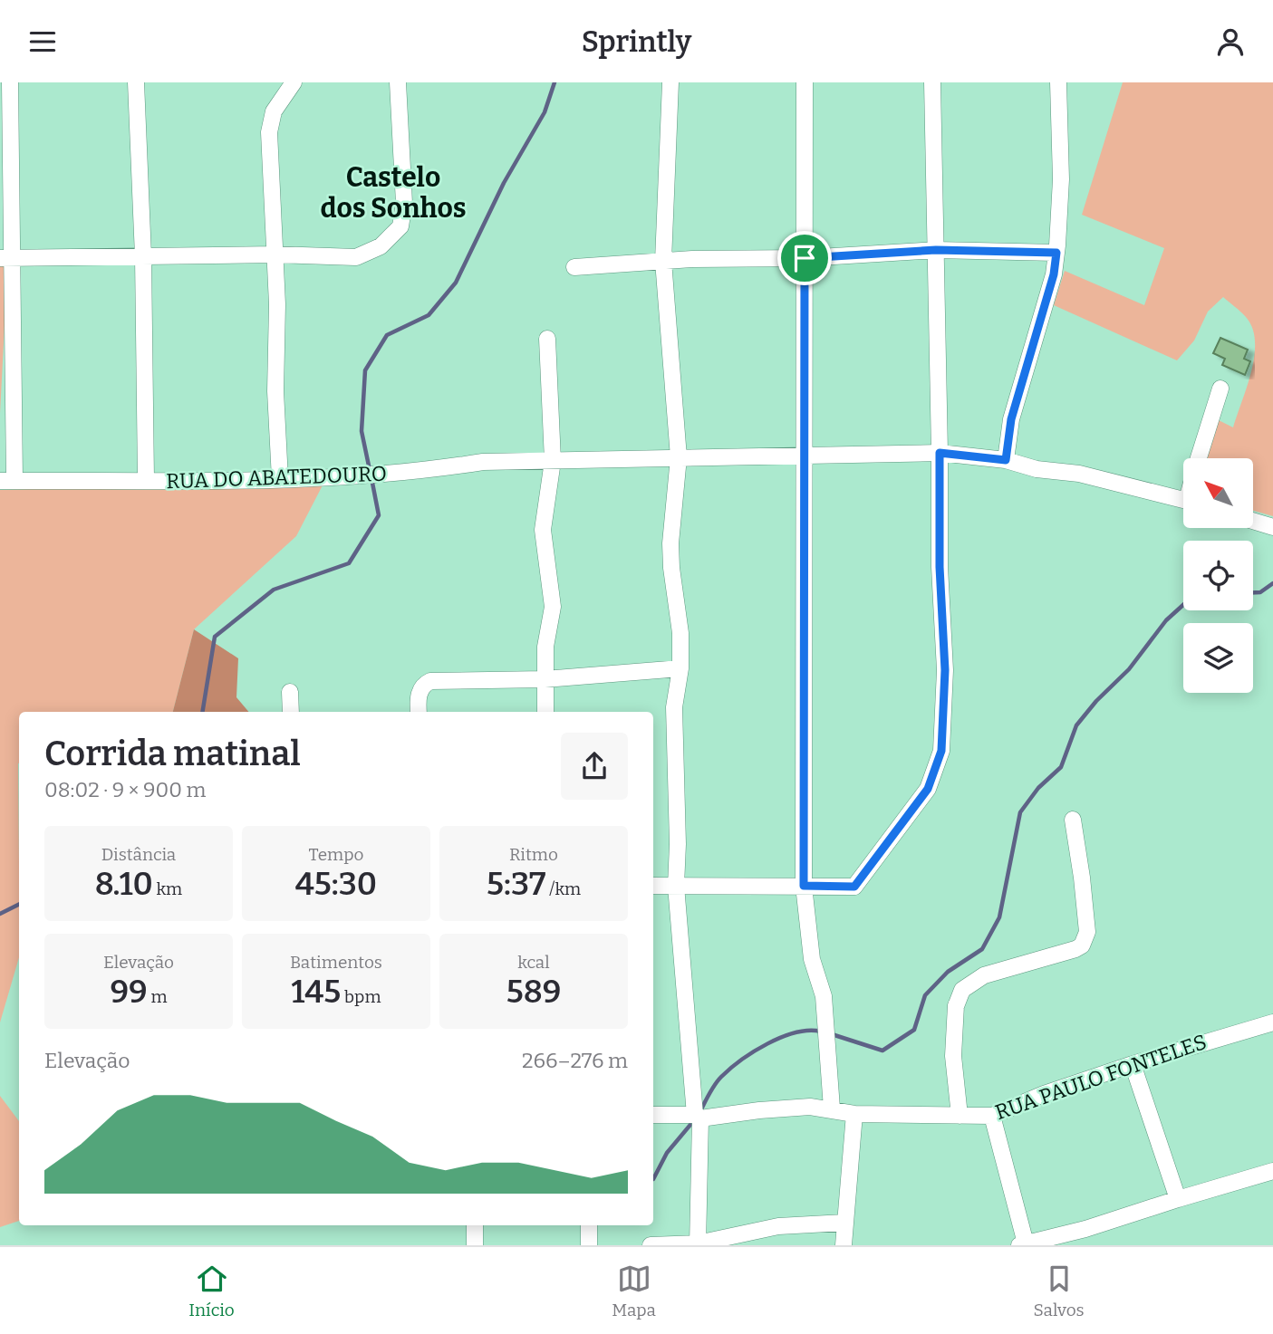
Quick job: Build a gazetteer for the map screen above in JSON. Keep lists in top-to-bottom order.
{
  "streets": {
    "street": ["RUA DO ABATEDOURO", "RUA PAULO FONTELES"]
  },
  "districts": ["Castelo dos Sonhos"],
  "north": "top left",
  "page": {
    "header": "Sprintly",
    "heading": ["Corrida matinal", "08:02 · 9 × 900 m"],
    "stats": [
      ["Distância", "8.10 km"],
      ["Tempo", "45:30"],
      ["Ritmo", "5:37 /km"],
      ["Elevação", "99 m"],
      ["Batimentos", "145 bpm"],
      ["kcal", "589"]
    ],
    "chart": ["Elevação", "266–276 m"],
    "tabs": ["Início", "Mapa", "Salvos"]
  }
}
